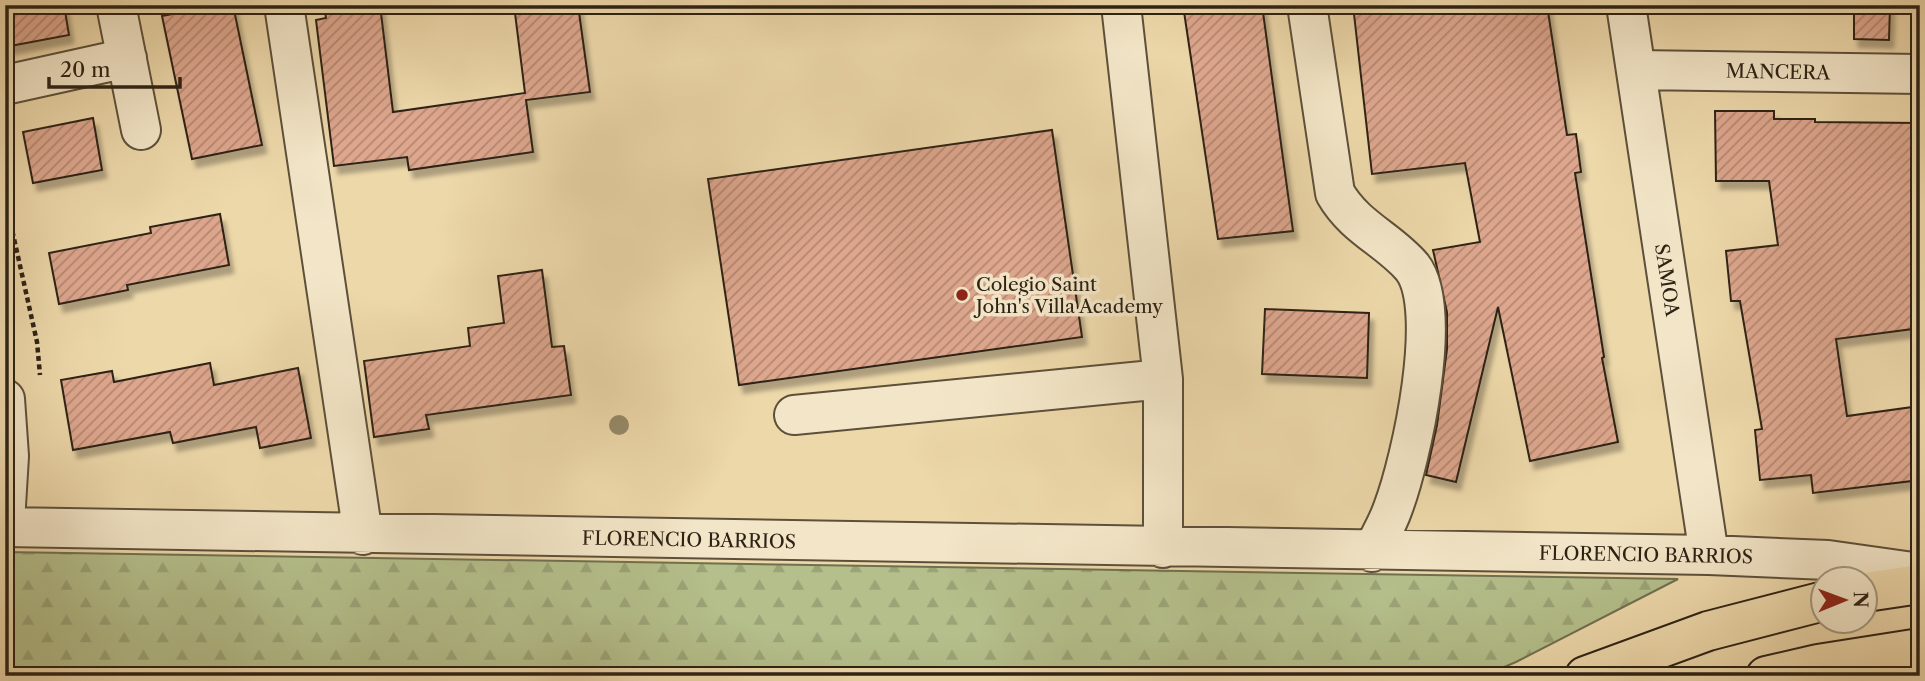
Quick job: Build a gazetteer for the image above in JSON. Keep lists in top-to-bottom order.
{
  "streets": {
    "street": ["MANCERA", "SAMOA", "FLORENCIO BARRIOS"]
  },
  "crossings": [
    ["MANCERA", "SAMOA"],
    ["SAMOA", "FLORENCIO BARRIOS"]
  ],
  "places": ["Colegio Saint John's Villa Academy"],
  "scale_bar": "20 m",
  "north": "right"
}
